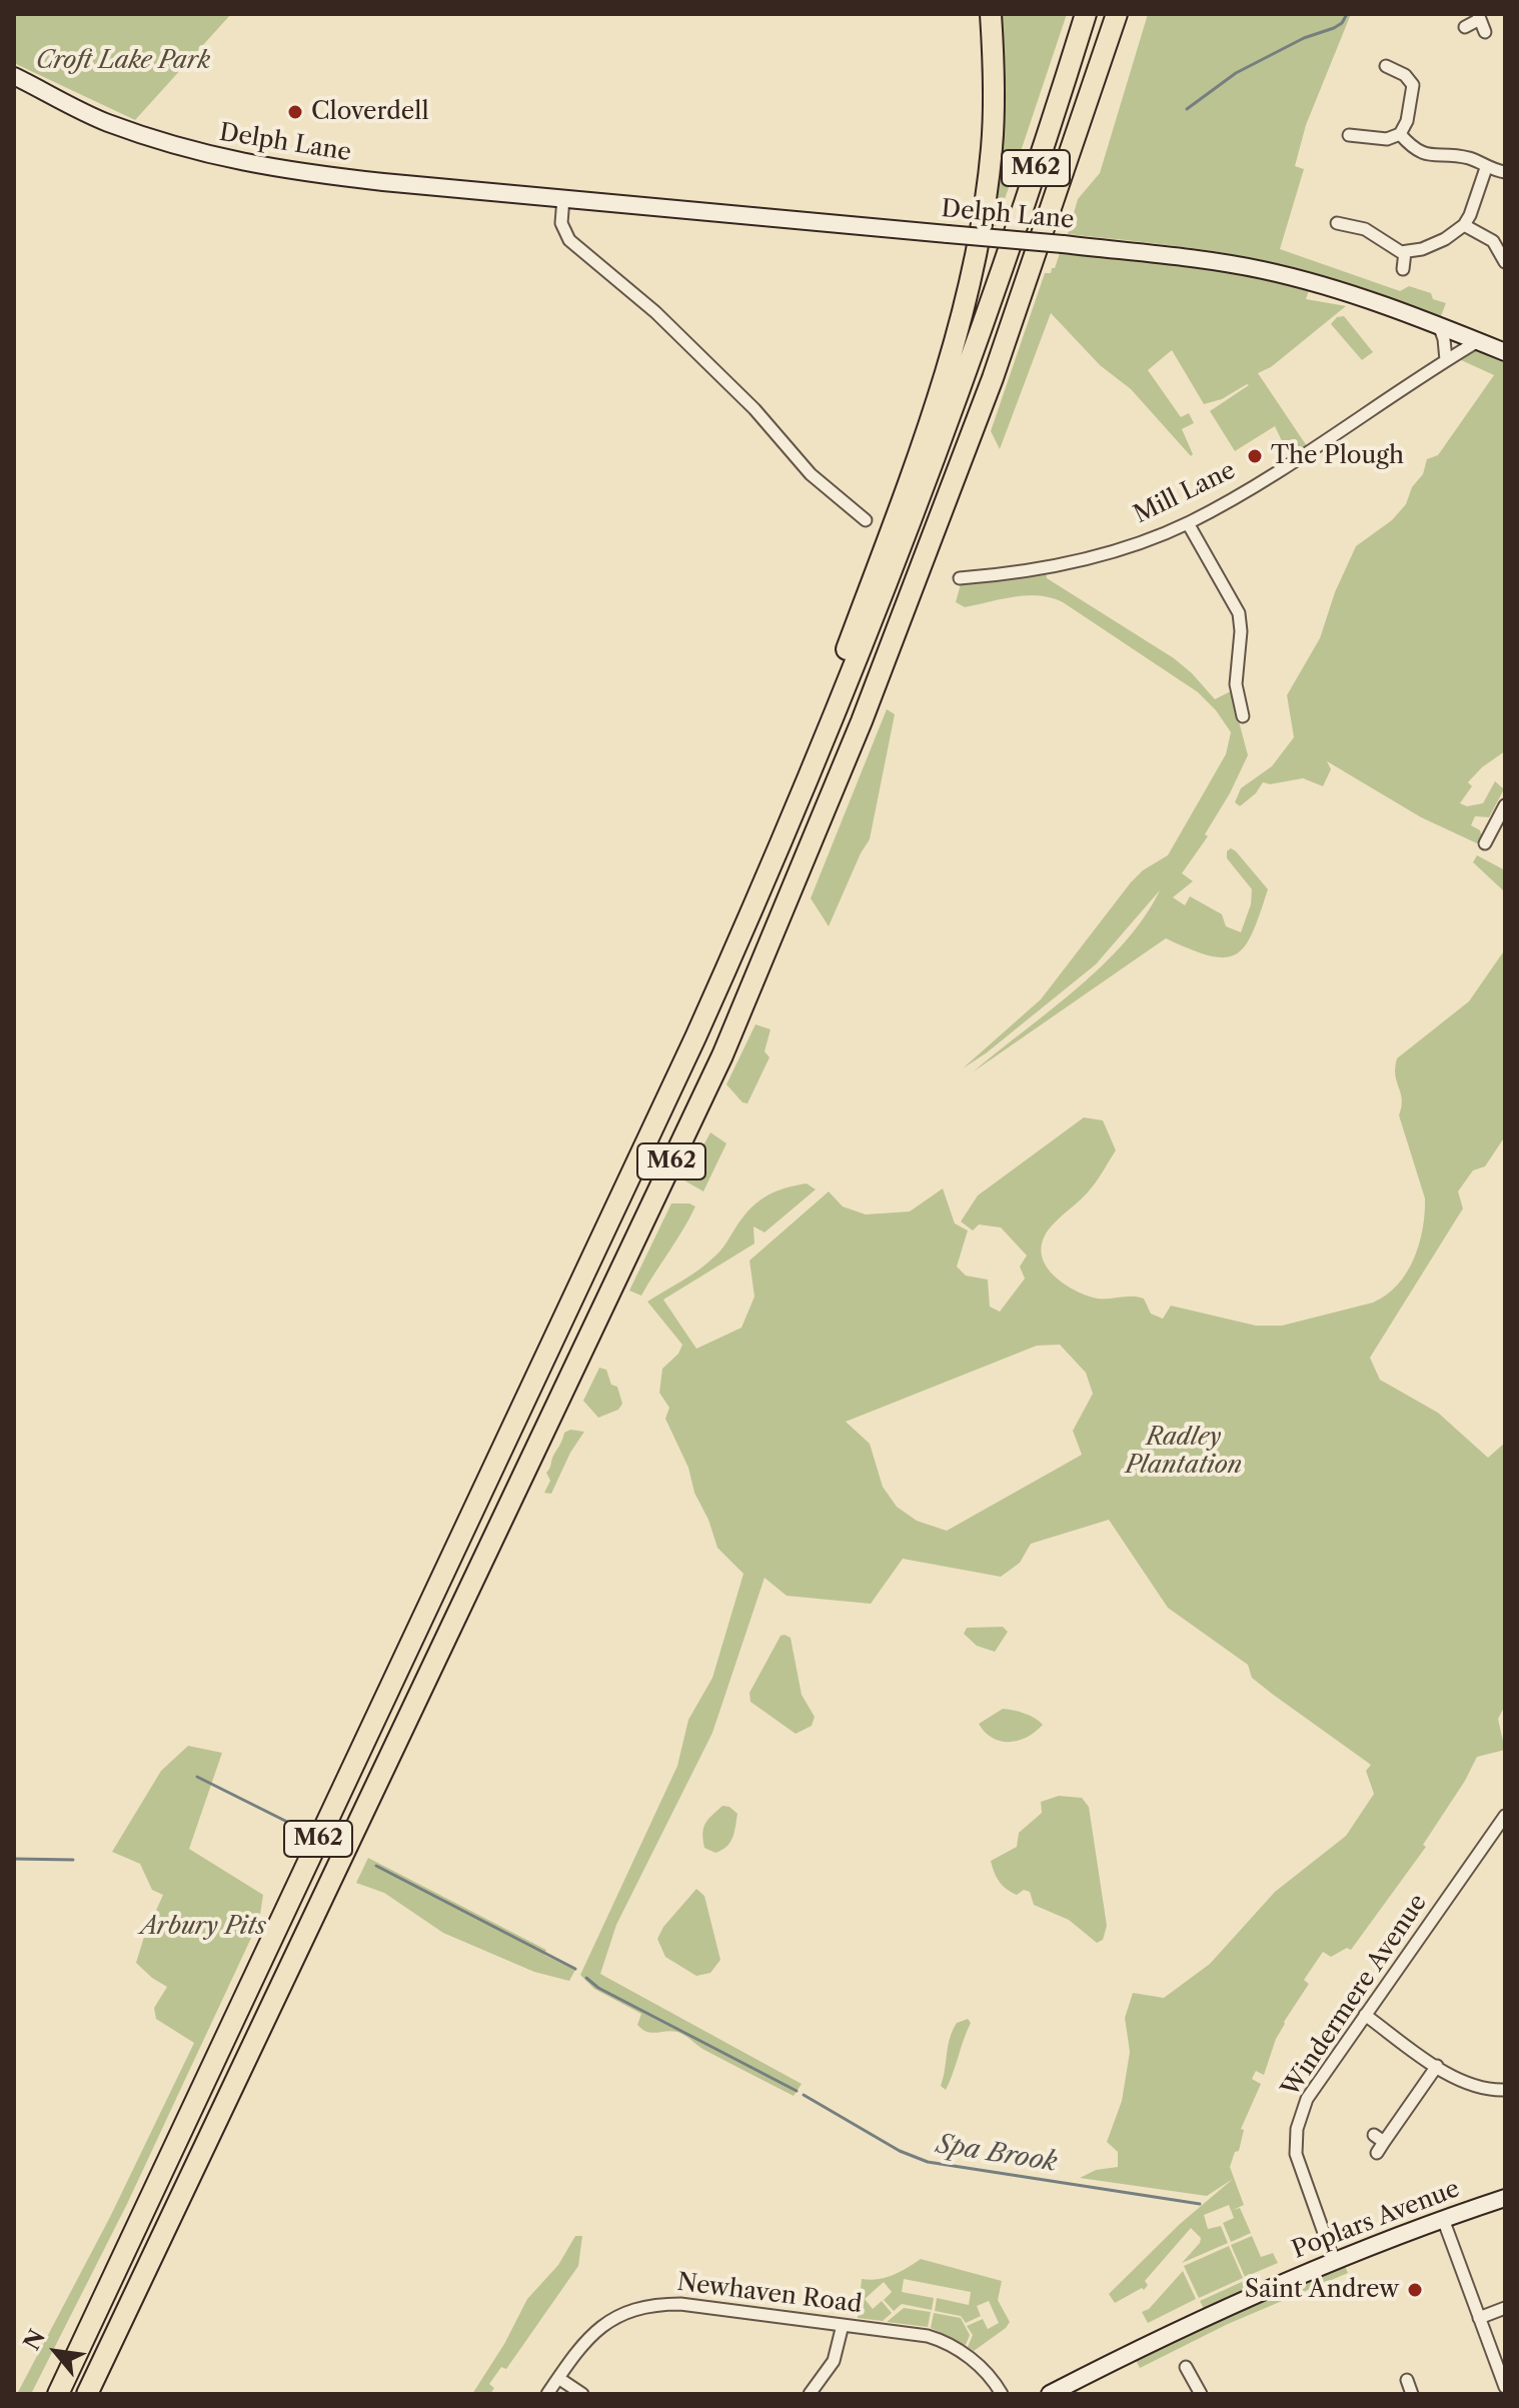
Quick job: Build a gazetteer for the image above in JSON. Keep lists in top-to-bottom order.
{
  "streets": {
    "highway": ["M62"],
    "street": [
      "Delph Lane",
      "Mill Lane",
      "Windermere Avenue",
      "Poplars Avenue",
      "Newhaven Road"
    ]
  },
  "crossings": [
    ["Windermere Avenue", "Poplars Avenue"]
  ],
  "water": ["Spa Brook"],
  "parks": ["Croft Lake Park", "Radley Plantation", "Arbury Pits"],
  "places": ["Cloverdell", "The Plough", "Saint Andrew"],
  "north": "top left"
}
